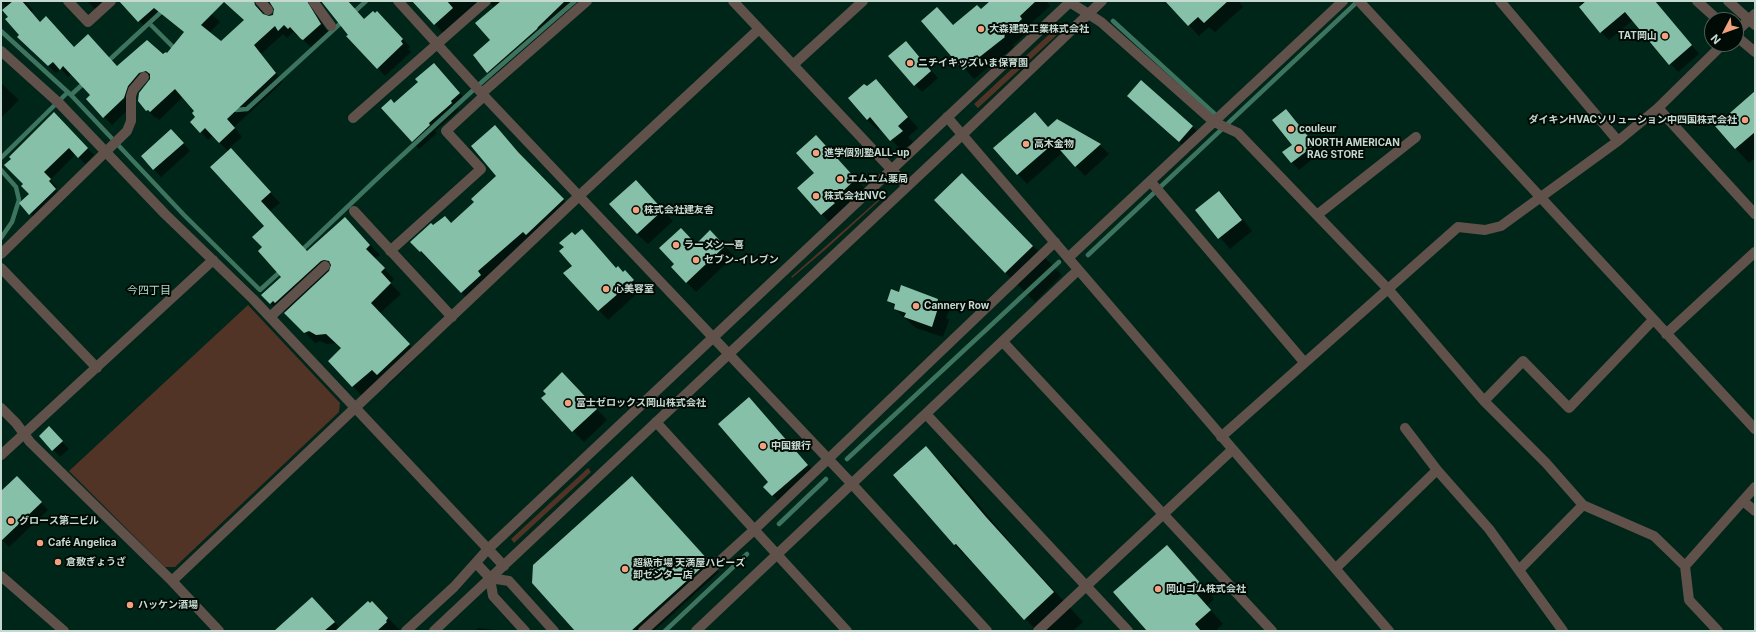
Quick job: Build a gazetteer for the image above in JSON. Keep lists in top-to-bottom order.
{
  "districts": ["今四丁目"],
  "places": [
    "大森建設工業株式会社",
    "TAT岡山",
    "ニチイキッズいま保育園",
    "ダイキンHVACソリューション中四国株式会社",
    "couleur",
    "高木金物",
    "NORTH AMERICAN RAG STORE",
    "進学個別塾ALL-up",
    "エムエム薬局",
    "株式会社NVC",
    "株式会社建友舎",
    "ラーメン一喜",
    "セブン-イレブン",
    "心美容室",
    "Cannery Row",
    "富士ゼロックス岡山株式会社",
    "中国銀行",
    "グロース第二ビル",
    "Café Angelica",
    "倉敷ぎょうざ",
    "超級市場 天満屋ハピーズ 卸センター店",
    "岡山ゴム株式会社",
    "ハッケン酒場"
  ],
  "north": "bottom left"
}
